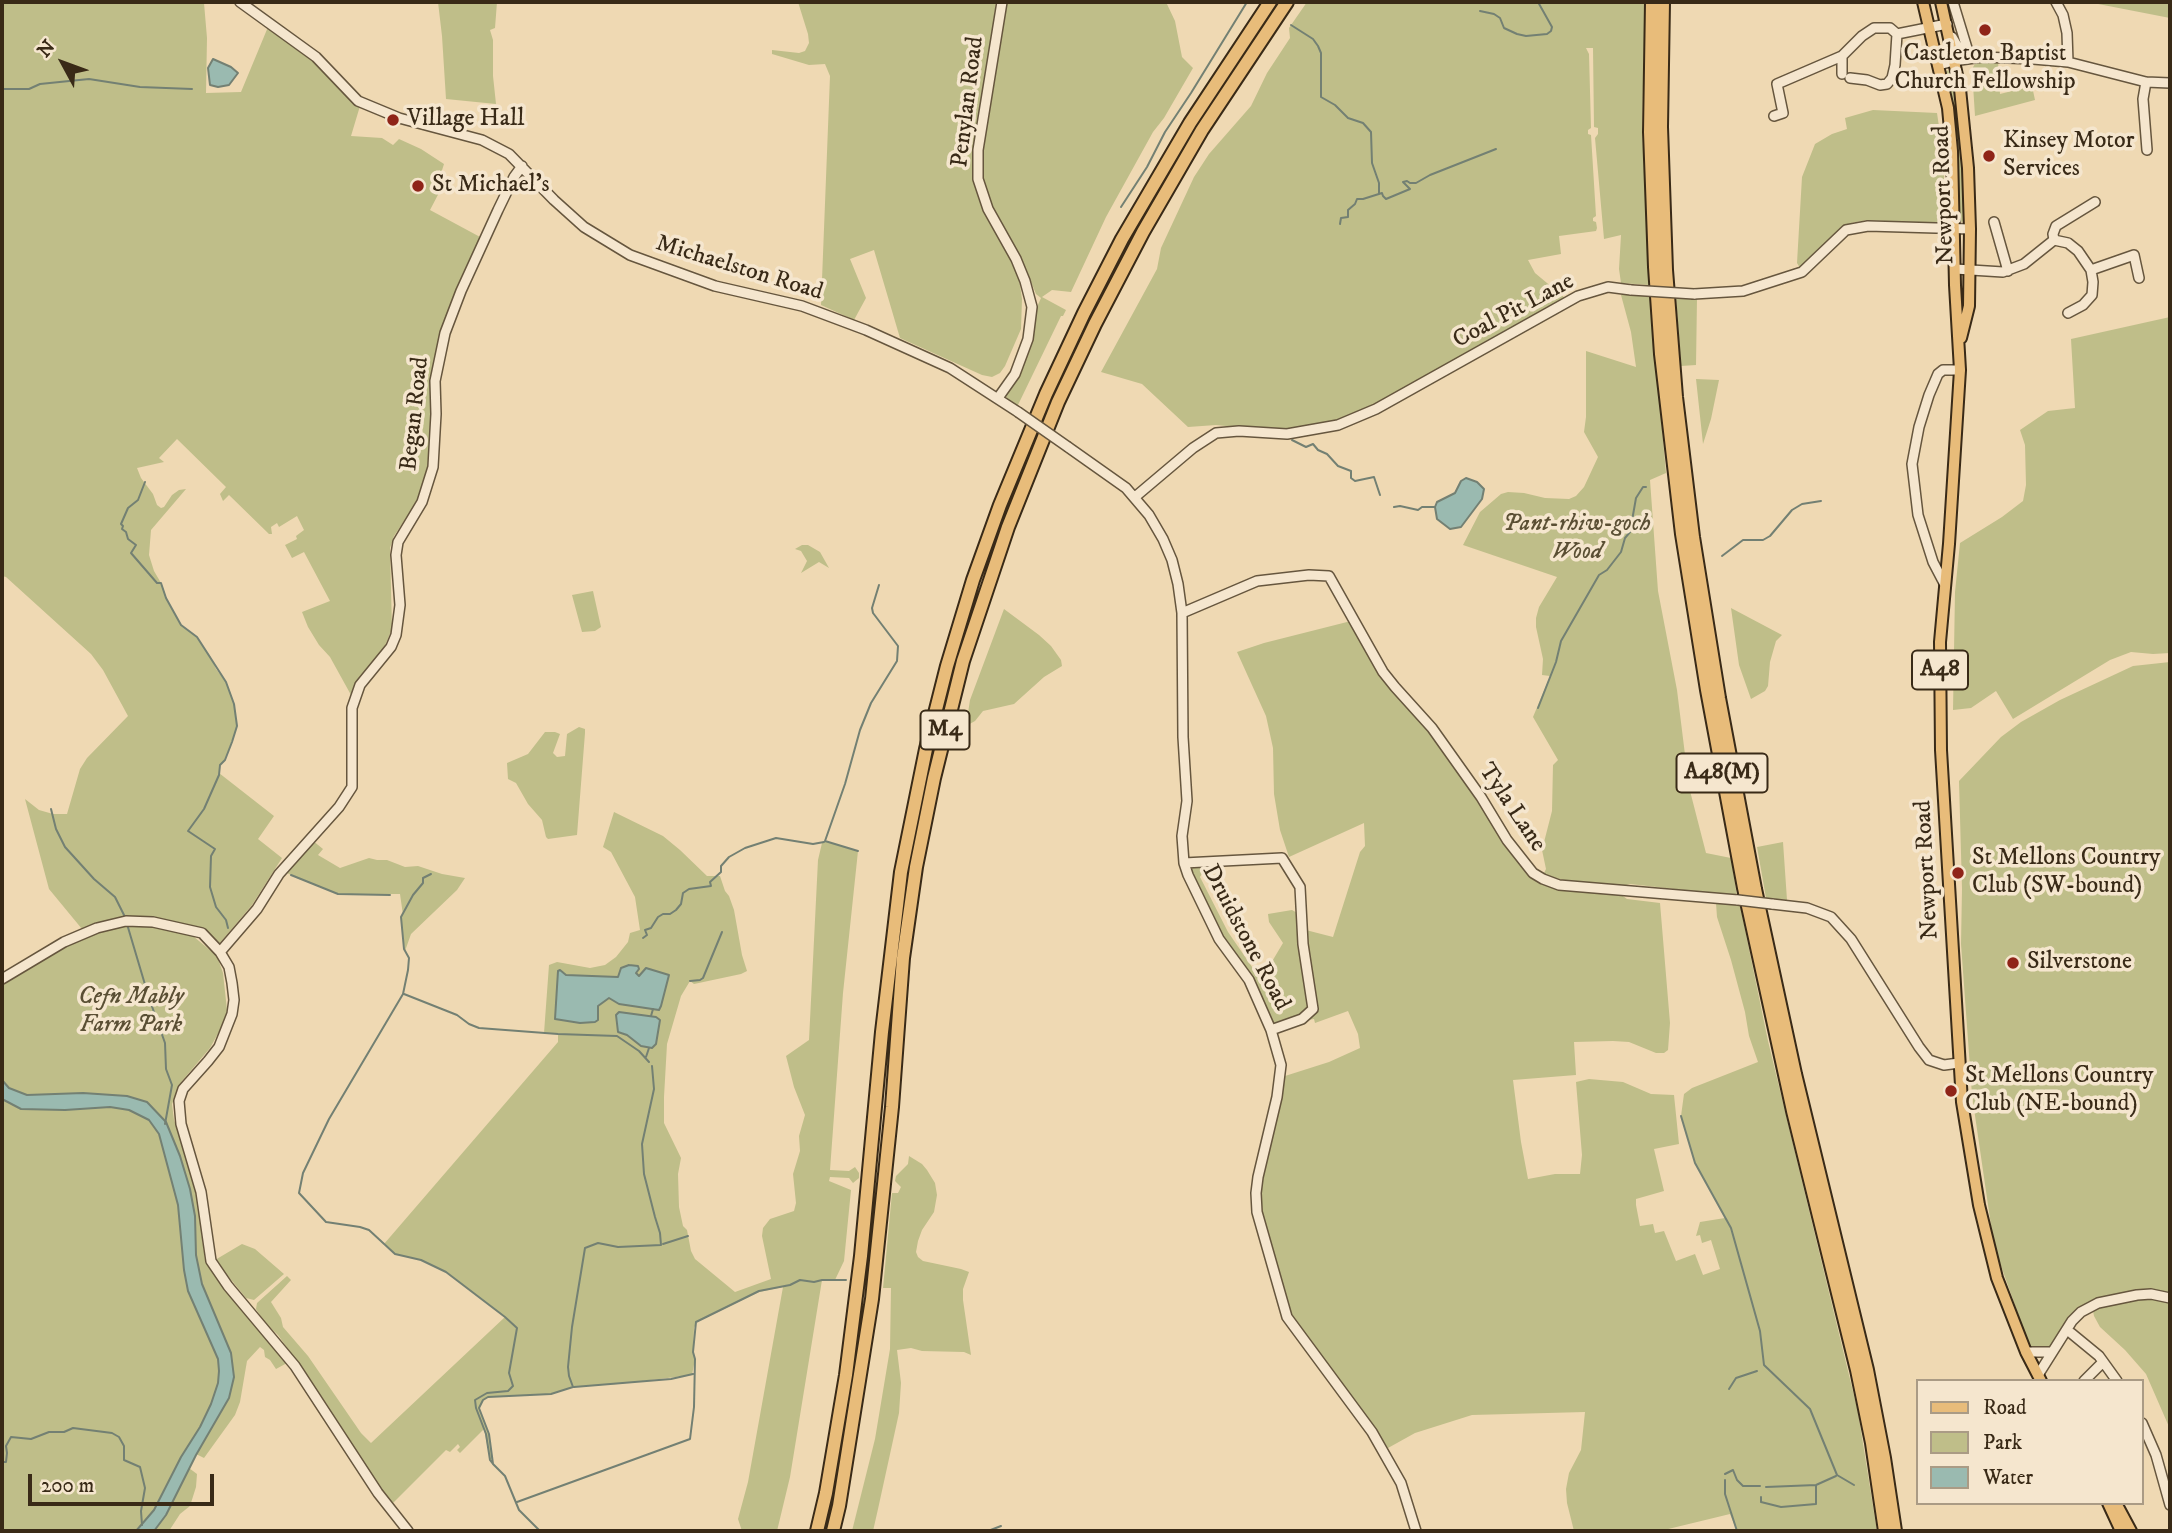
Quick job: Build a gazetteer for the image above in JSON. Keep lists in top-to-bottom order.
{
  "streets": {
    "highway": ["M4", "A48(M)"],
    "main road": ["Newport Road", "A48"],
    "street": [
      "Penylan Road",
      "Michaelston Road",
      "Coal Pit Lane",
      "Began Road",
      "Tyla Lane",
      "Druidstone Road"
    ]
  },
  "crossings": [
    ["Penylan Road", "Michaelston Road"],
    ["Penylan Road", "Druidstone Road"],
    ["Newport Road", "Coal Pit Lane"],
    ["Newport Road", "Tyla Lane"],
    ["Michaelston Road", "Began Road"],
    ["Michaelston Road", "Druidstone Road"],
    ["Coal Pit Lane", "Druidstone Road"],
    ["Tyla Lane", "Druidstone Road"]
  ],
  "parks": ["Pant-rhiw-goch Wood", "Cefn Mably Farm Park"],
  "places": [
    "Castleton Baptist Church Fellowship",
    "Village Hall",
    "Kinsey Motor Services",
    "St Michael's",
    "St Mellons Country Club (SW-bound)",
    "Silverstone",
    "St Mellons Country Club (NE-bound)"
  ],
  "legend": ["Road", "Park", "Water"],
  "scale_bar": "200 m",
  "north": "top left"
}
